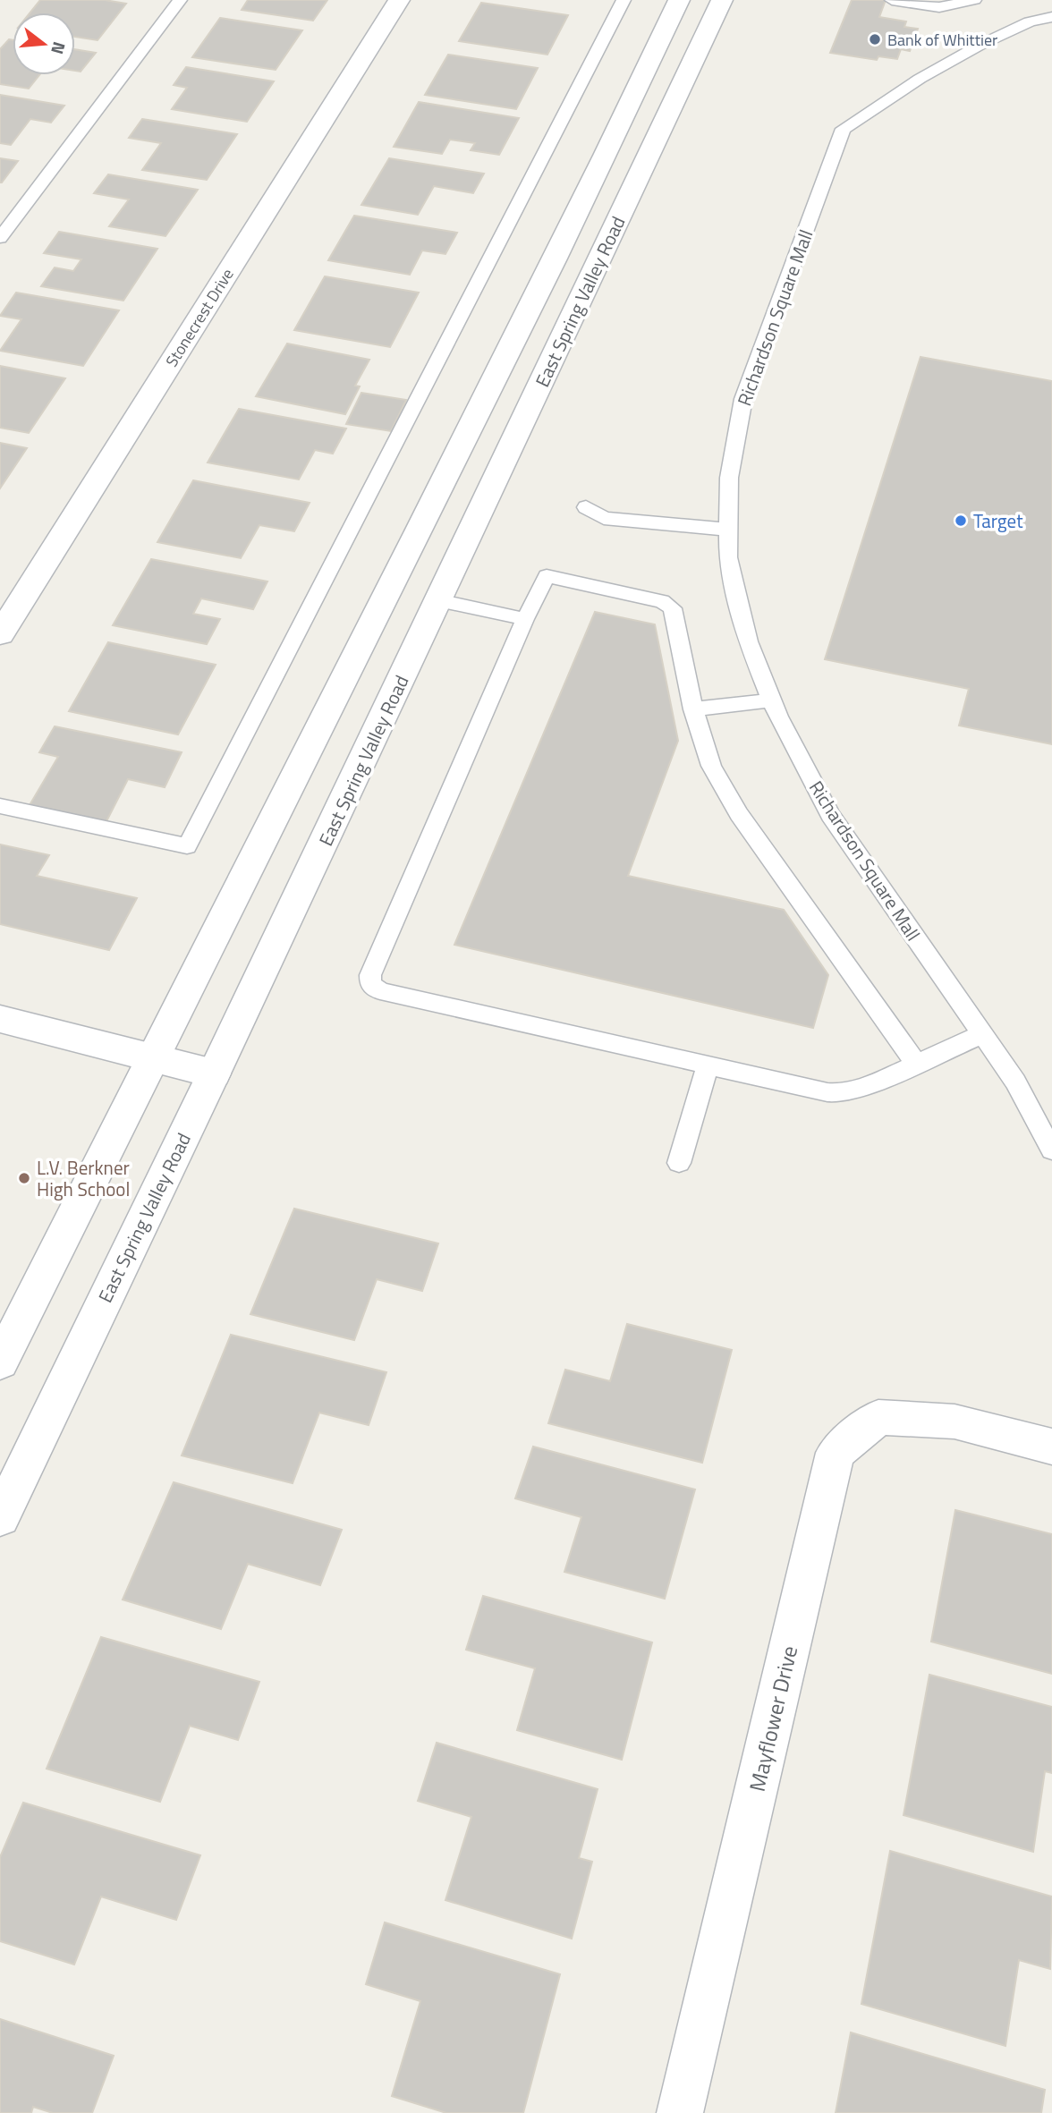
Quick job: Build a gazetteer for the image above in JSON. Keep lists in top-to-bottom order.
{
  "streets": {
    "street": ["East Spring Valley Road", "Stonecrest Drive", "Mayflower Drive"],
    "lane": ["Richardson Square Mall"]
  },
  "places": ["Bank of Whittier", "Target", "L.V. Berkner High School"],
  "north": "right"
}
